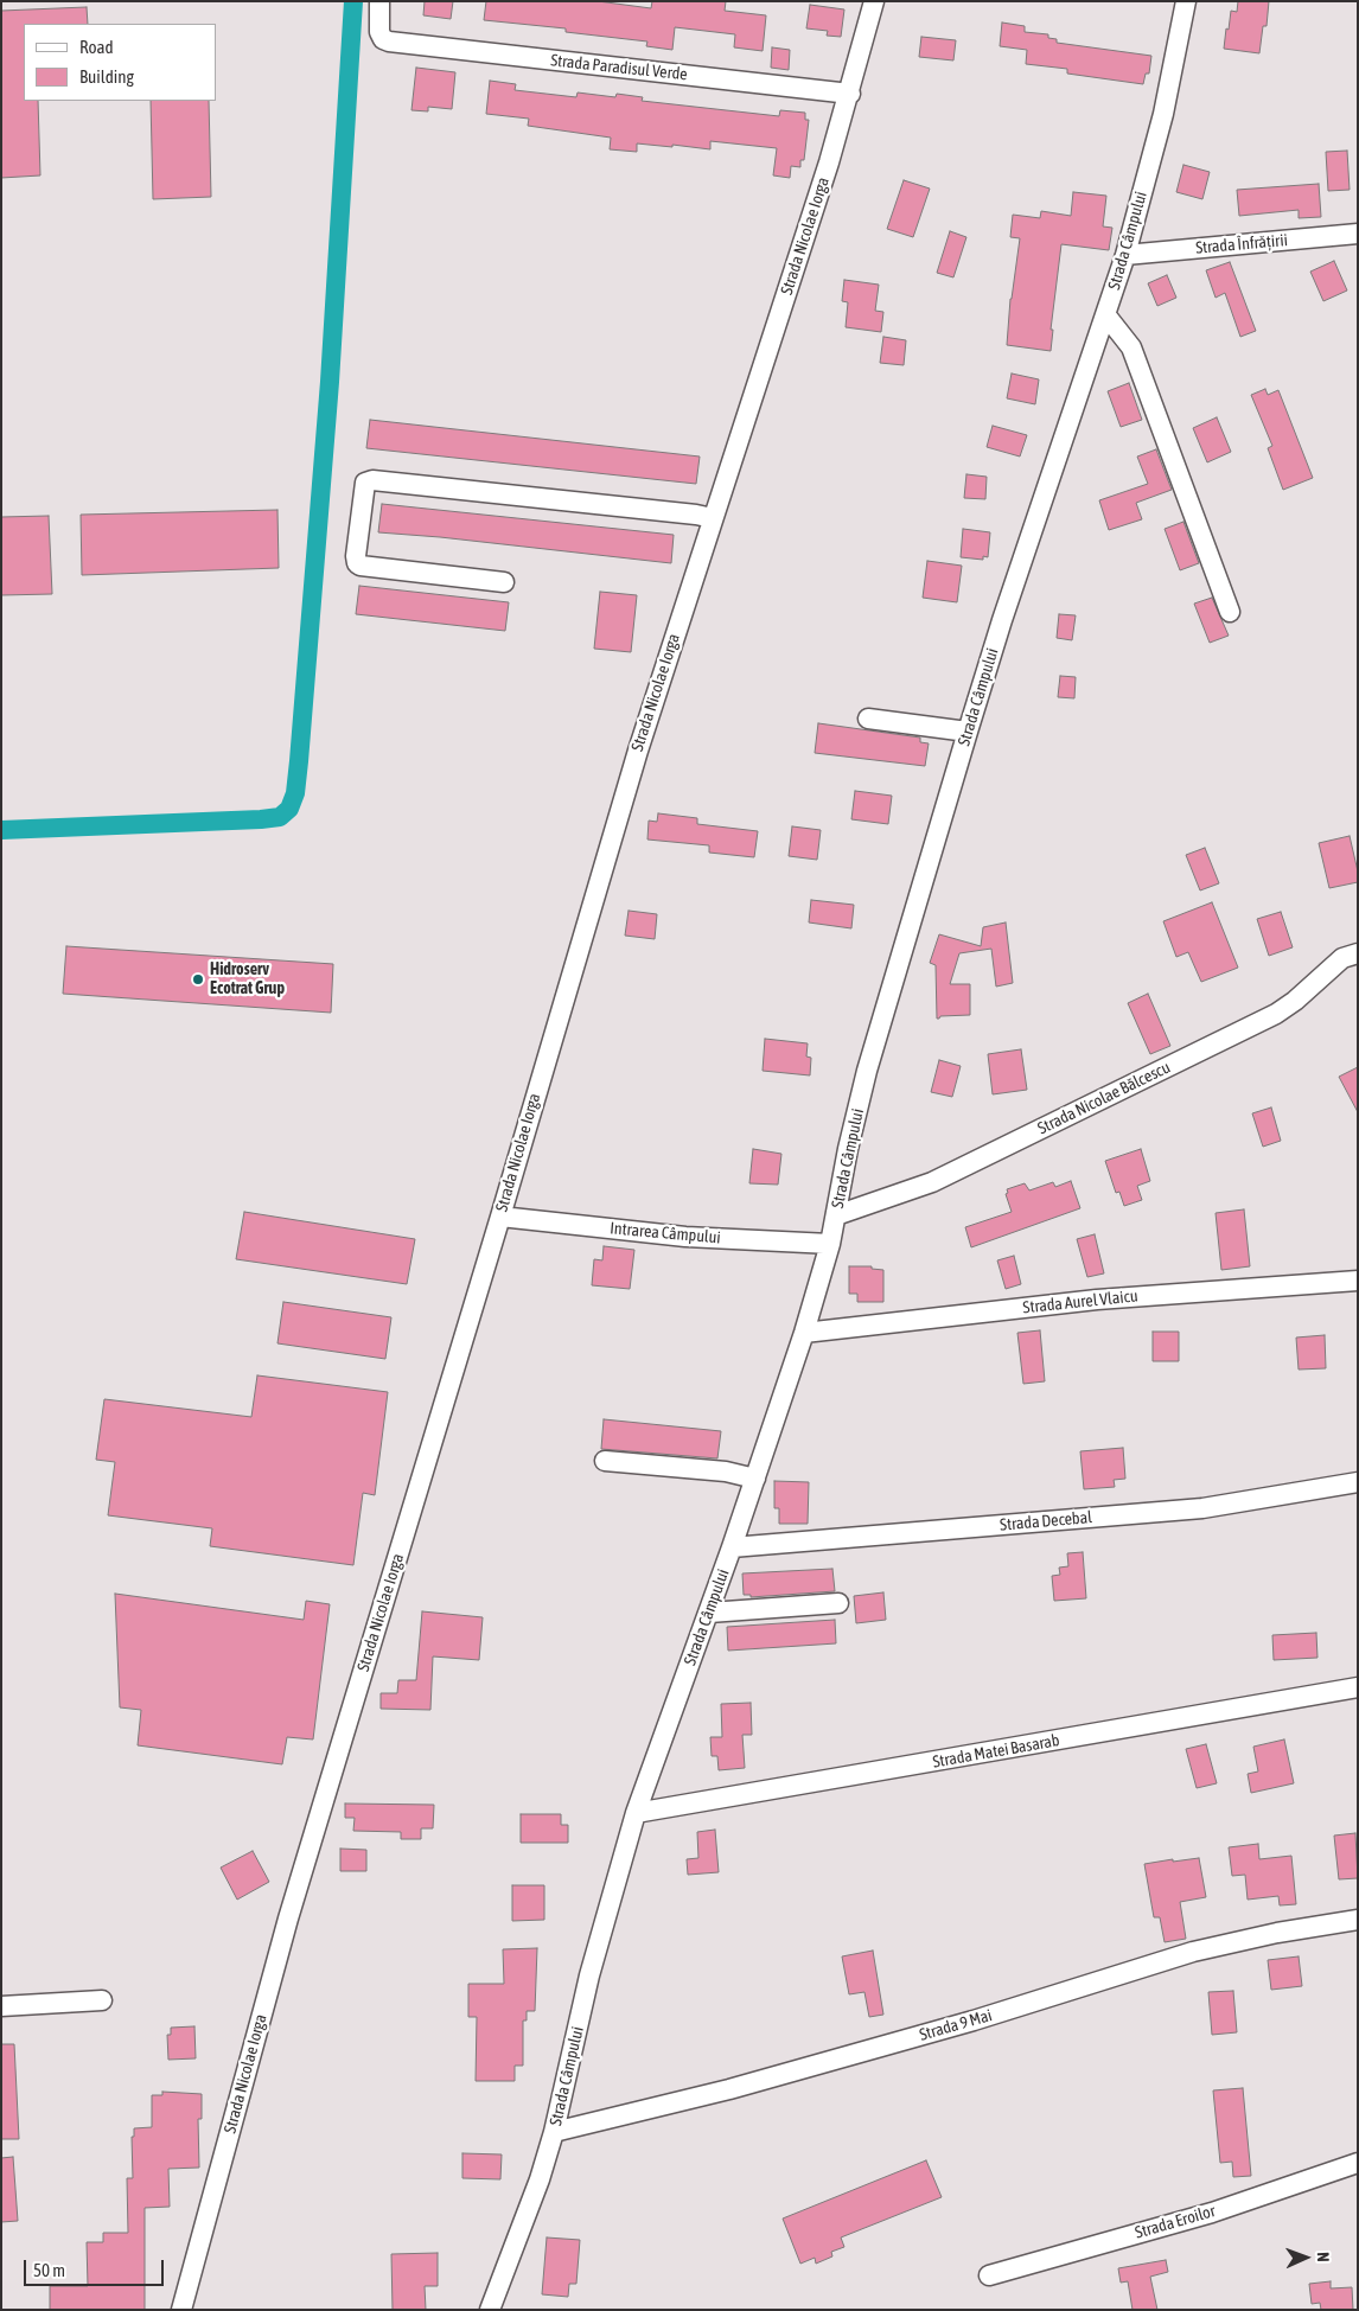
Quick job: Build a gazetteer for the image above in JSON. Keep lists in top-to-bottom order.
{
  "streets": {
    "street": [
      "Strada Paradisul Verde",
      "Strada Nicolae Iorga",
      "Strada Câmpului",
      "Strada Înfrățirii",
      "Strada Nicolae Bălcescu",
      "Intrarea Câmpului",
      "Strada Aurel Vlaicu",
      "Strada Decebal",
      "Strada Matei Basarab",
      "Strada 9 Mai",
      "Strada Eroilor"
    ]
  },
  "crossings": [
    ["Strada Paradisul Verde", "Strada Nicolae Iorga"],
    ["Strada Nicolae Iorga", "Intrarea Câmpului"],
    ["Strada Câmpului", "Strada Înfrățirii"],
    ["Strada Câmpului", "Strada Nicolae Bălcescu"],
    ["Strada Câmpului", "Intrarea Câmpului"],
    ["Strada Câmpului", "Strada Aurel Vlaicu"],
    ["Strada Câmpului", "Strada Decebal"],
    ["Strada Câmpului", "Strada Matei Basarab"],
    ["Strada Câmpului", "Strada 9 Mai"]
  ],
  "places": ["Hidroserv Ecotrat Grup"],
  "legend": ["Road", "Building"],
  "scale_bar": "50 m",
  "north": "right"
}
